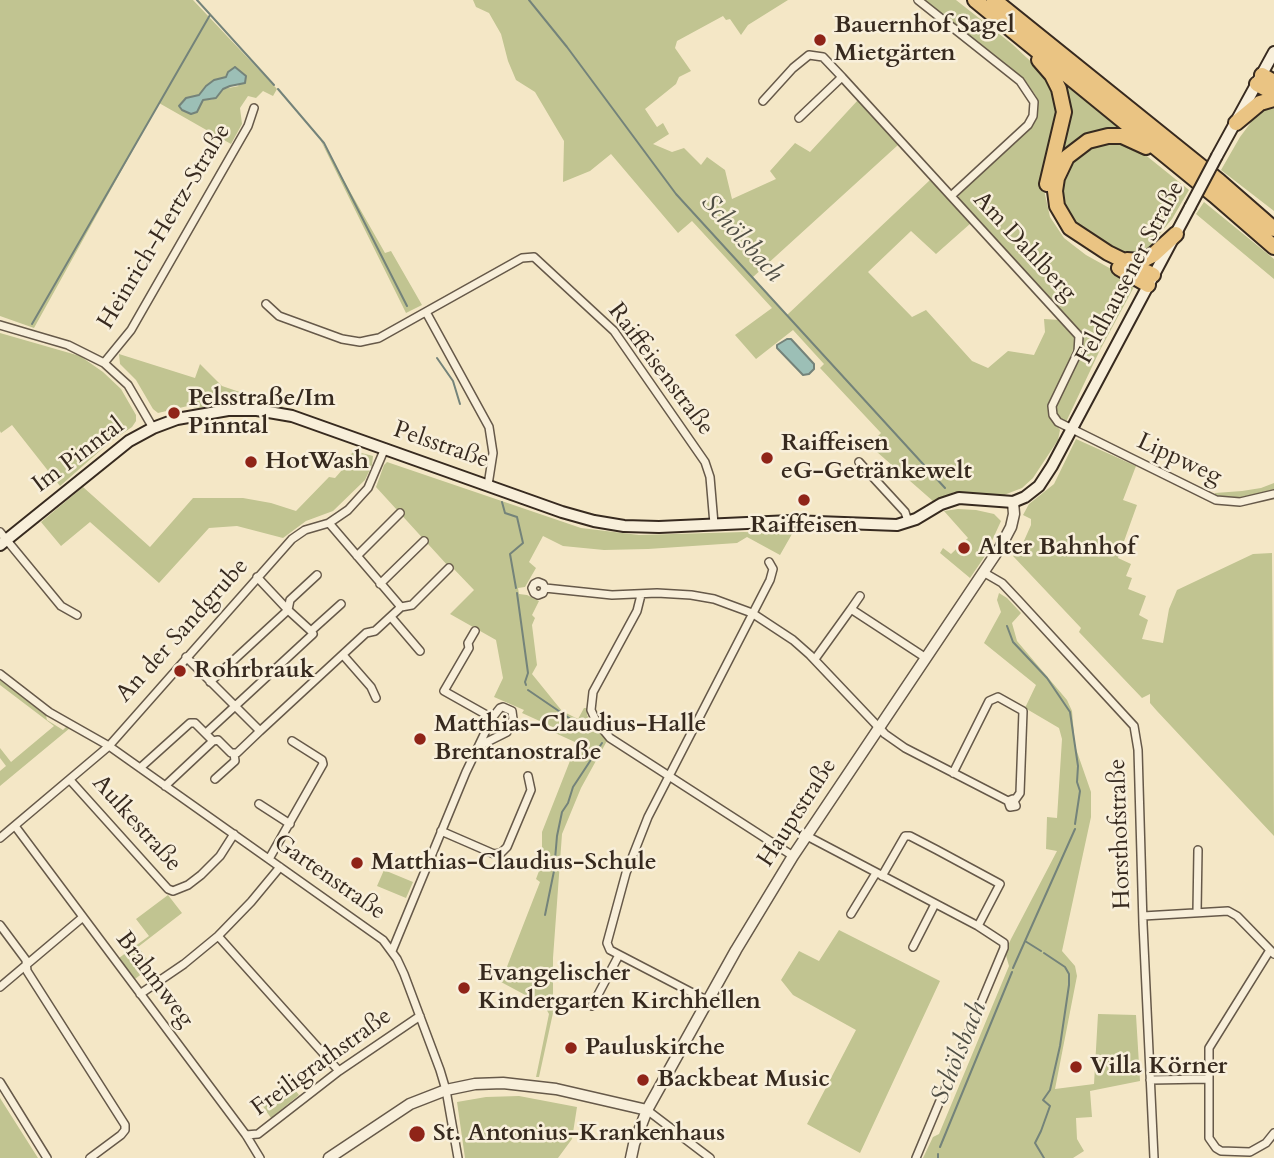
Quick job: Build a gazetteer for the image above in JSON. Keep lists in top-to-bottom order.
{
  "streets": {
    "main road": ["Feldhausener Straße", "Pelsstraße", "Im Pinntal"],
    "street": [
      "Heinrich-Hertz-Straße",
      "Am Dahlberg",
      "Raiffeisenstraße",
      "Lippweg",
      "An der Sandgrube",
      "Hauptstraße",
      "Aulkestraße",
      "Horsthofstraße",
      "Gartenstraße",
      "Brahmweg",
      "Freiligrathstraße"
    ]
  },
  "crossings": [
    ["Am Dahlberg", "Feldhausener Straße"],
    ["Am Dahlberg", "Lippweg"],
    ["Feldhausener Straße", "Pelsstraße"],
    ["Feldhausener Straße", "Lippweg"],
    ["Feldhausener Straße", "Hauptstraße"],
    ["Raiffeisenstraße", "Pelsstraße"],
    ["Pelsstraße", "Im Pinntal"],
    ["Pelsstraße", "An der Sandgrube"],
    ["Pelsstraße", "Hauptstraße"],
    ["An der Sandgrube", "Aulkestraße"],
    ["An der Sandgrube", "Gartenstraße"],
    ["An der Sandgrube", "Brahmweg"],
    ["Hauptstraße", "Horsthofstraße"],
    ["Aulkestraße", "Gartenstraße"],
    ["Gartenstraße", "Freiligrathstraße"],
    ["Brahmweg", "Freiligrathstraße"]
  ],
  "water": ["Schölsbach"],
  "places": [
    "Bauernhof Sagel Mietgärten",
    "Pelsstraße/Im Pinntal",
    "Raiffeisen eG-Getränkewelt",
    "HotWash",
    "Raiffeisen",
    "Alter Bahnhof",
    "Rohrbrauk",
    "Matthias-Claudius-Halle Brentanostraße",
    "Matthias-Claudius-Schule",
    "Evangelischer Kindergarten Kirchhellen",
    "Pauluskirche",
    "Villa Körner",
    "Backbeat Music",
    "St. Antonius-Krankenhaus"
  ]
}
